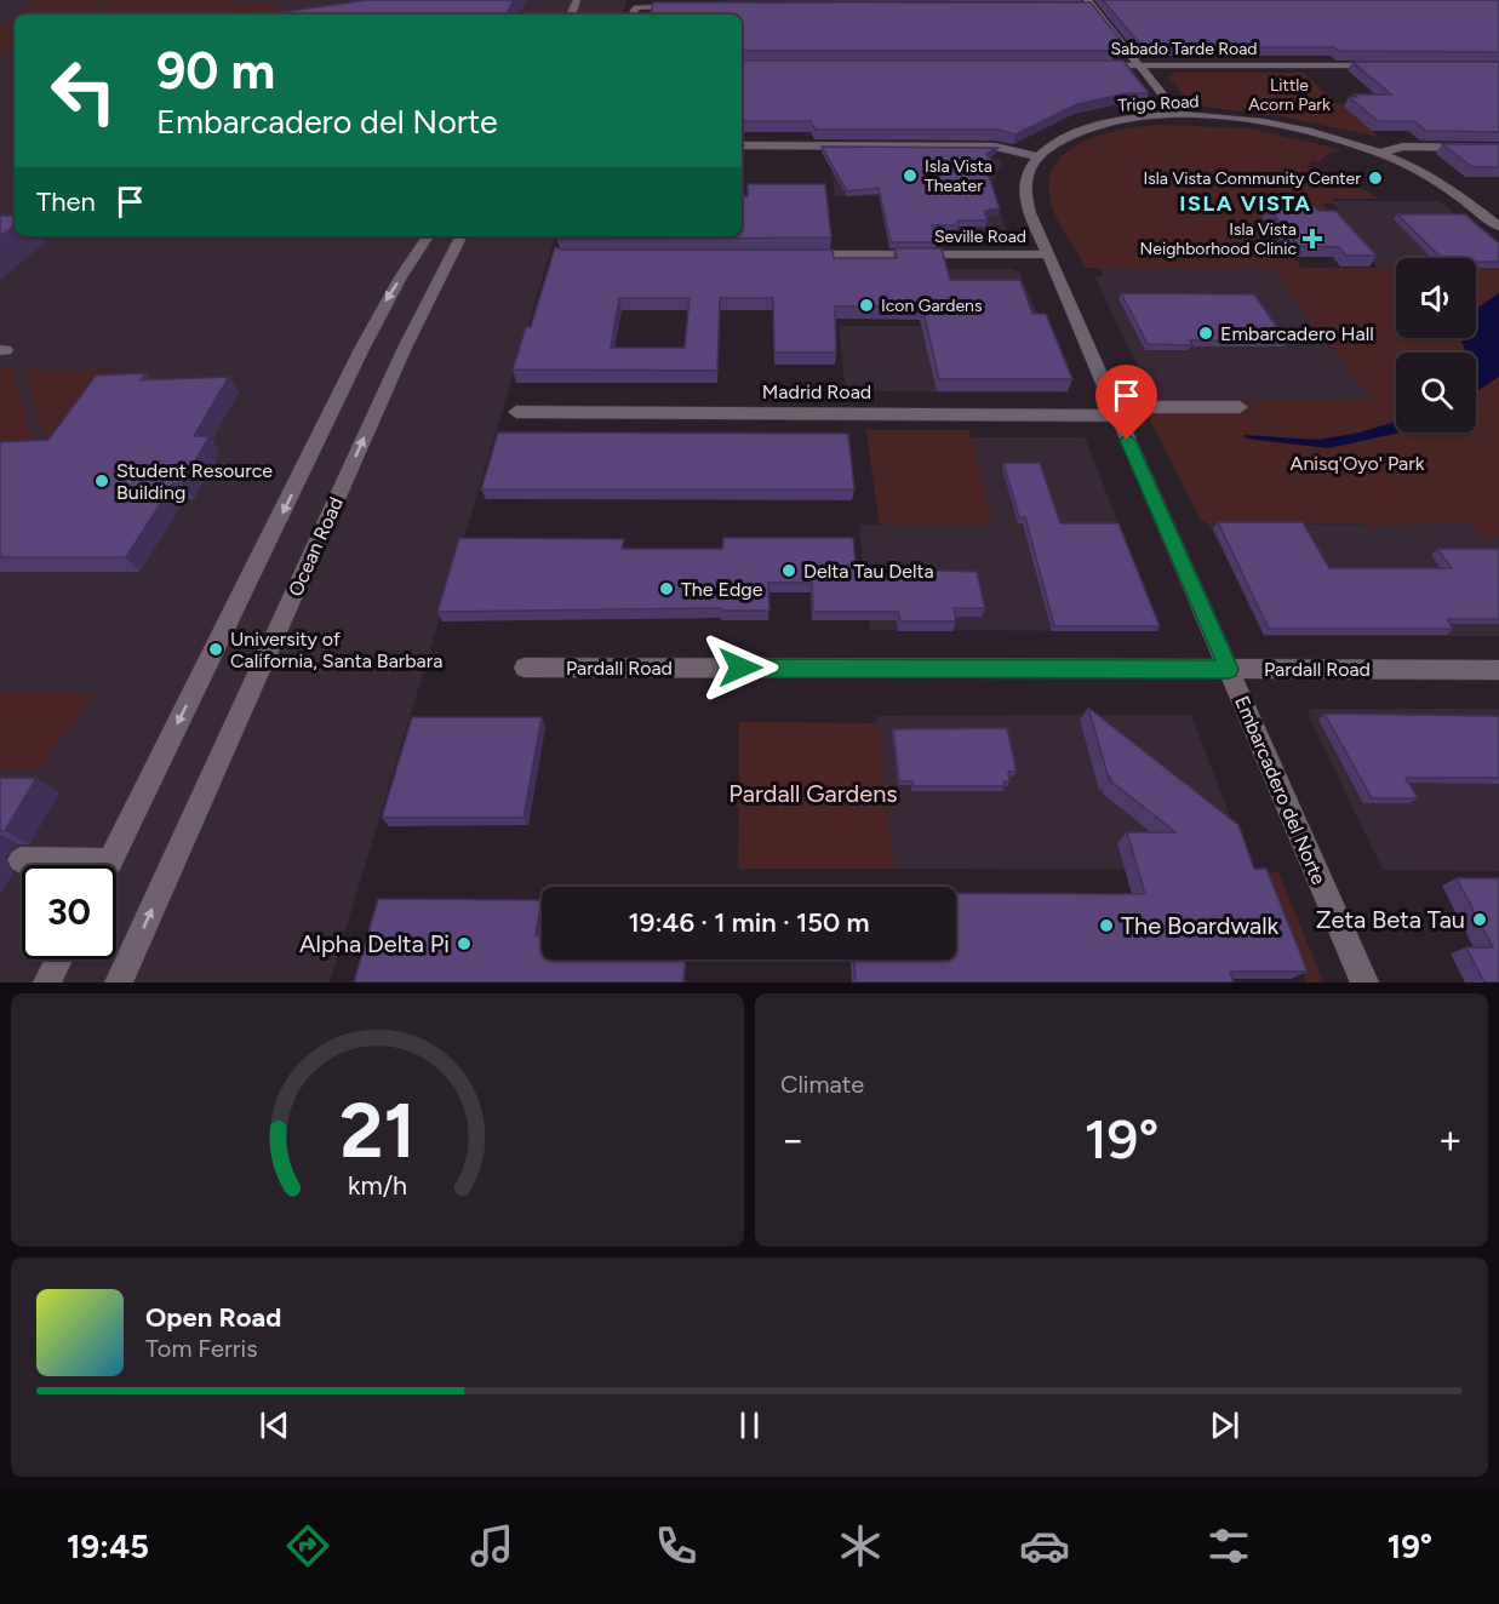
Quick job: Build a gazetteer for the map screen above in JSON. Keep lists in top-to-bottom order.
{
  "streets": {
    "street": [
      "Sabado Tarde Road",
      "Trigo Road",
      "Seville Road",
      "Madrid Road",
      "Ocean Road",
      "Pardall Road",
      "Embarcadero del Norte"
    ]
  },
  "crossings": [
    ["Trigo Road", "Embarcadero del Norte"],
    ["Seville Road", "Embarcadero del Norte"],
    ["Madrid Road", "Embarcadero del Norte"],
    ["Pardall Road", "Embarcadero del Norte"]
  ],
  "districts": ["ISLA VISTA"],
  "parks": ["Little Acorn Park", "Anisq'Oyo' Park", "Pardall Gardens"],
  "places": {
    "other": [
      "Isla Vista Theater",
      "Isla Vista Community Center",
      "Icon Gardens",
      "Embarcadero Hall",
      "Student Resource Building",
      "Delta Tau Delta",
      "The Edge",
      "University of California, Santa Barbara",
      "Zeta Beta Tau",
      "The Boardwalk",
      "Alpha Delta Pi"
    ],
    "health": ["Isla Vista Neighborhood Clinic"]
  },
  "page": {
    "turn": ["90 m", "Embarcadero del Norte"],
    "then": "Then",
    "limit": "30",
    "trip": "19:46 · 1 min · 150 m",
    "tile": "Climate",
    "heat": ["−", "19°", "+"],
    "song": ["Open Road", "Tom Ferris"],
    "tabs": ["19:45", "19°"],
    "gauge": ["21", "km/h"]
  }
}
